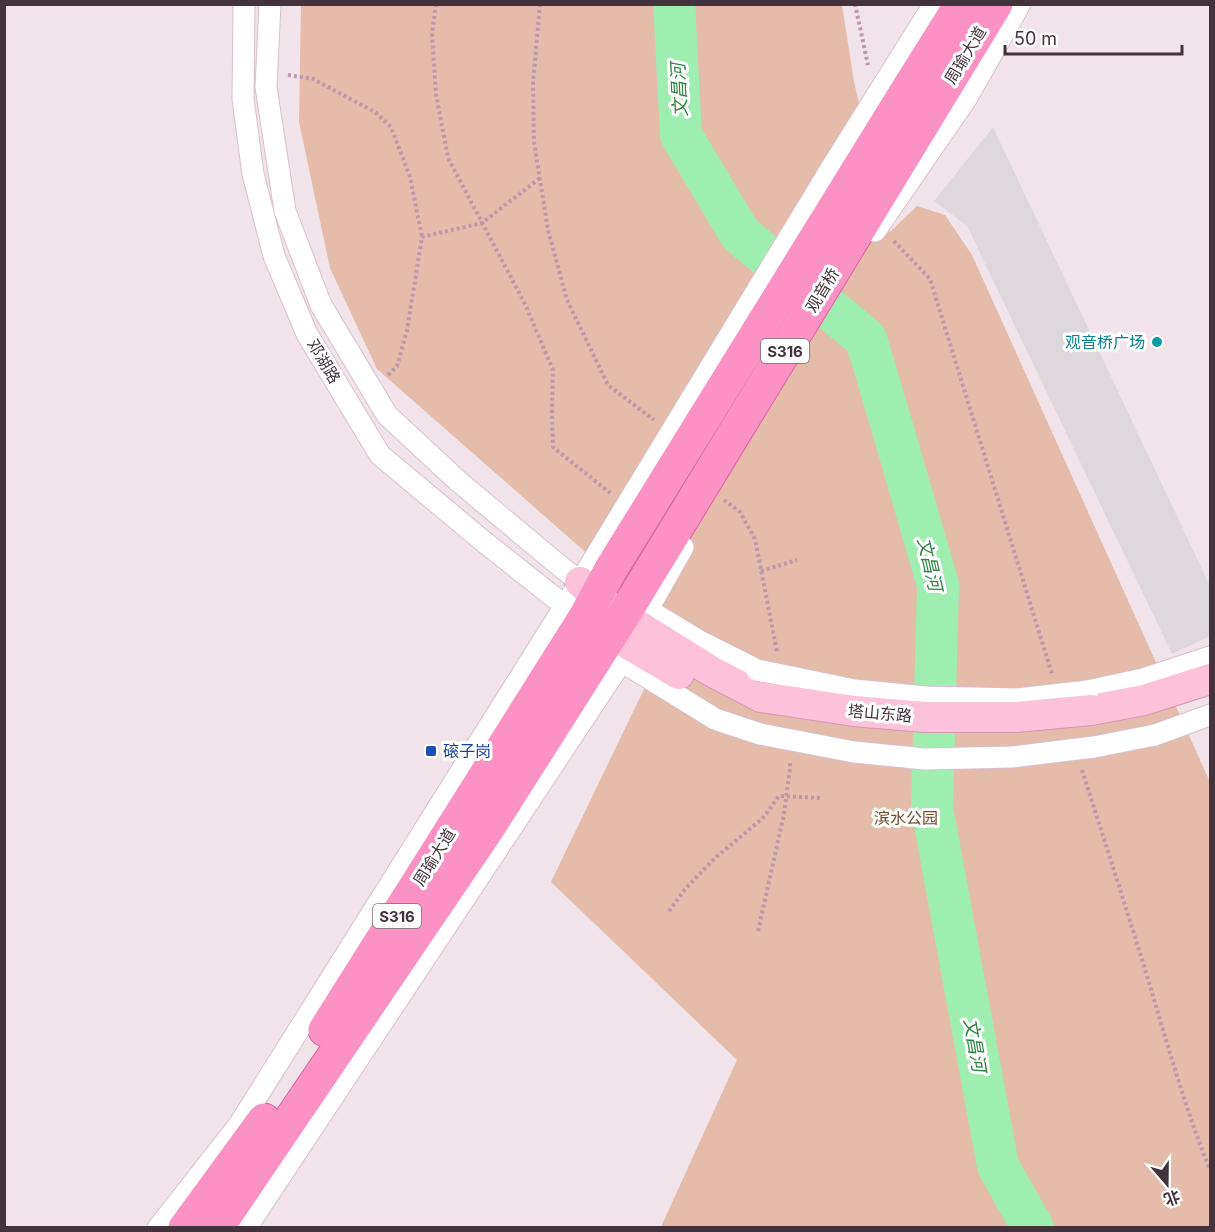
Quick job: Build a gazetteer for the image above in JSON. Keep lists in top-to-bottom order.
{
  "streets": {
    "main road": [
      "周瑜大道",
      "观音桥",
      "S316",
      "塔山东路"
    ],
    "street": ["邓湖路"]
  },
  "crossings": [
    ["周瑜大道", "观音桥"],
    ["周瑜大道", "邓湖路"],
    ["周瑜大道", "塔山东路"],
    ["观音桥", "邓湖路"],
    ["观音桥", "塔山东路"],
    ["邓湖路", "塔山东路"]
  ],
  "water": ["文昌河"],
  "parks": ["滨水公园"],
  "places": {
    "other": ["观音桥广场"],
    "transit": ["磙子岗"]
  },
  "scale_bar": "50 m",
  "north": "bottom"
}
